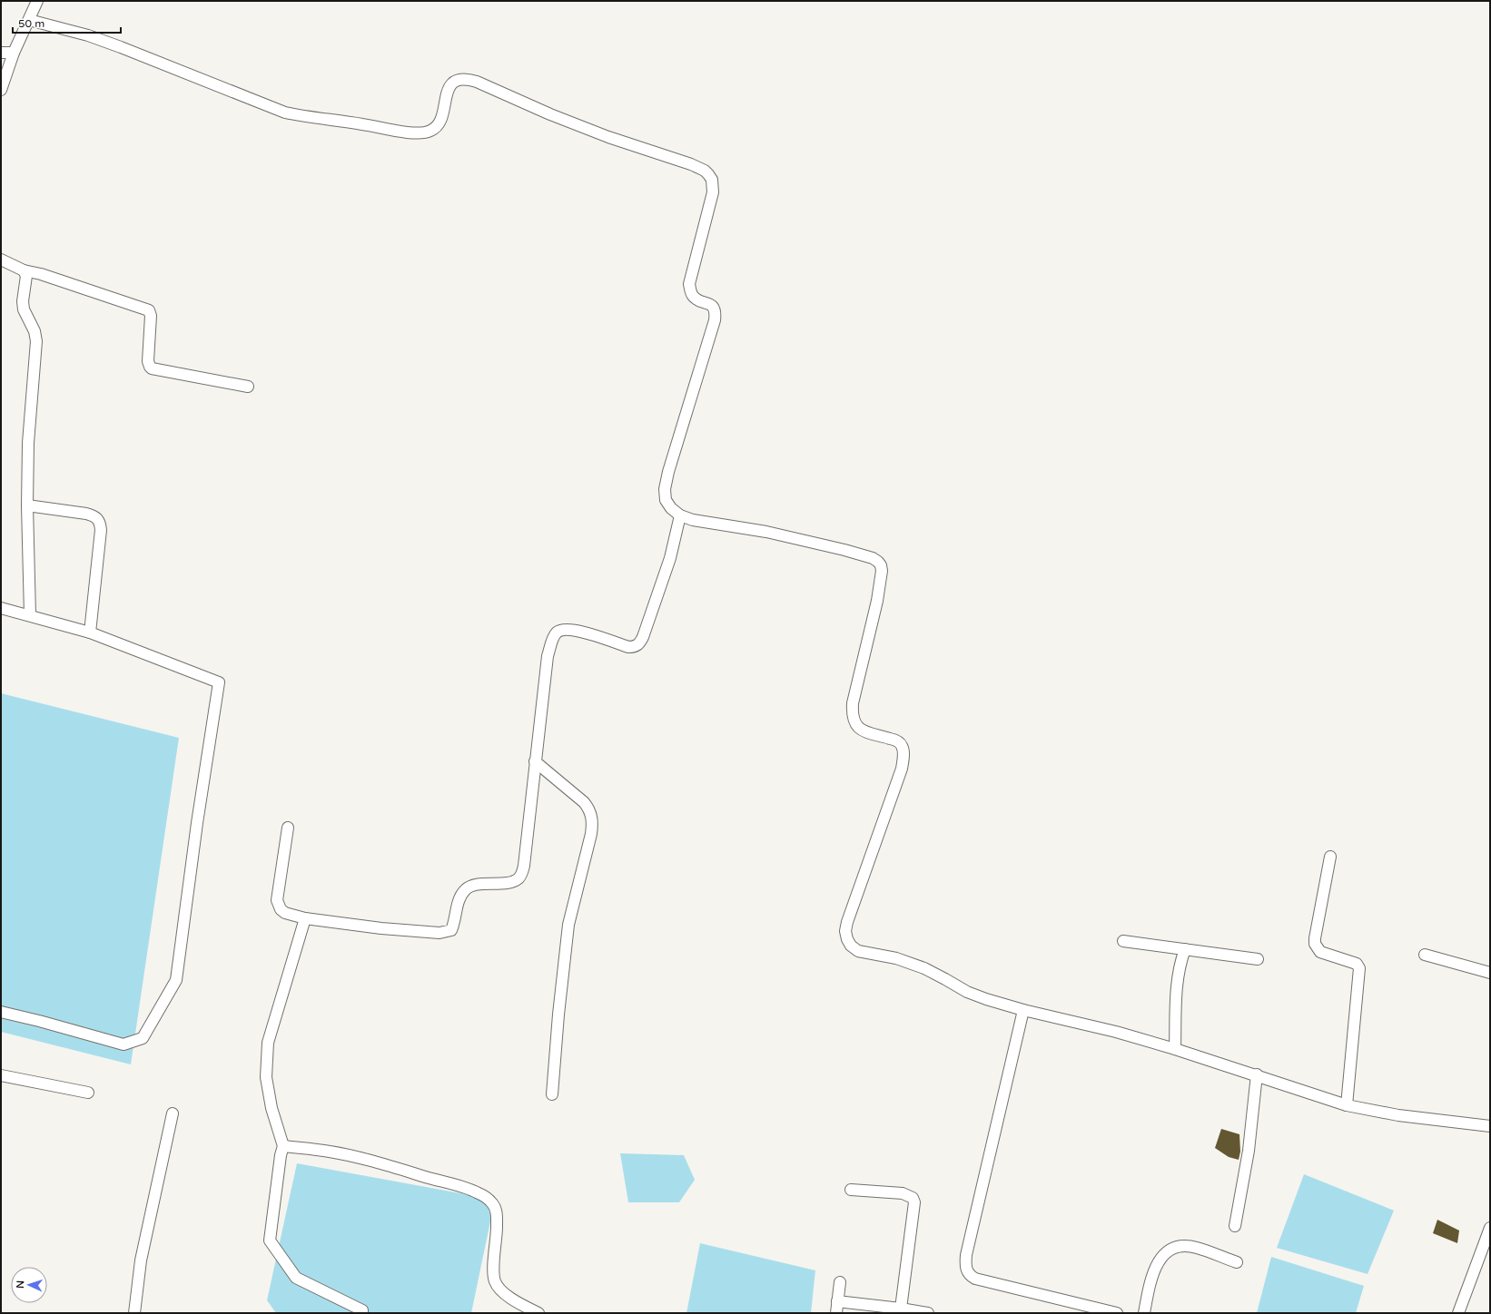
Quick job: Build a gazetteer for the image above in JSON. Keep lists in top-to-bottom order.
{
  "scale_bar": "50 m",
  "north": "left"
}
